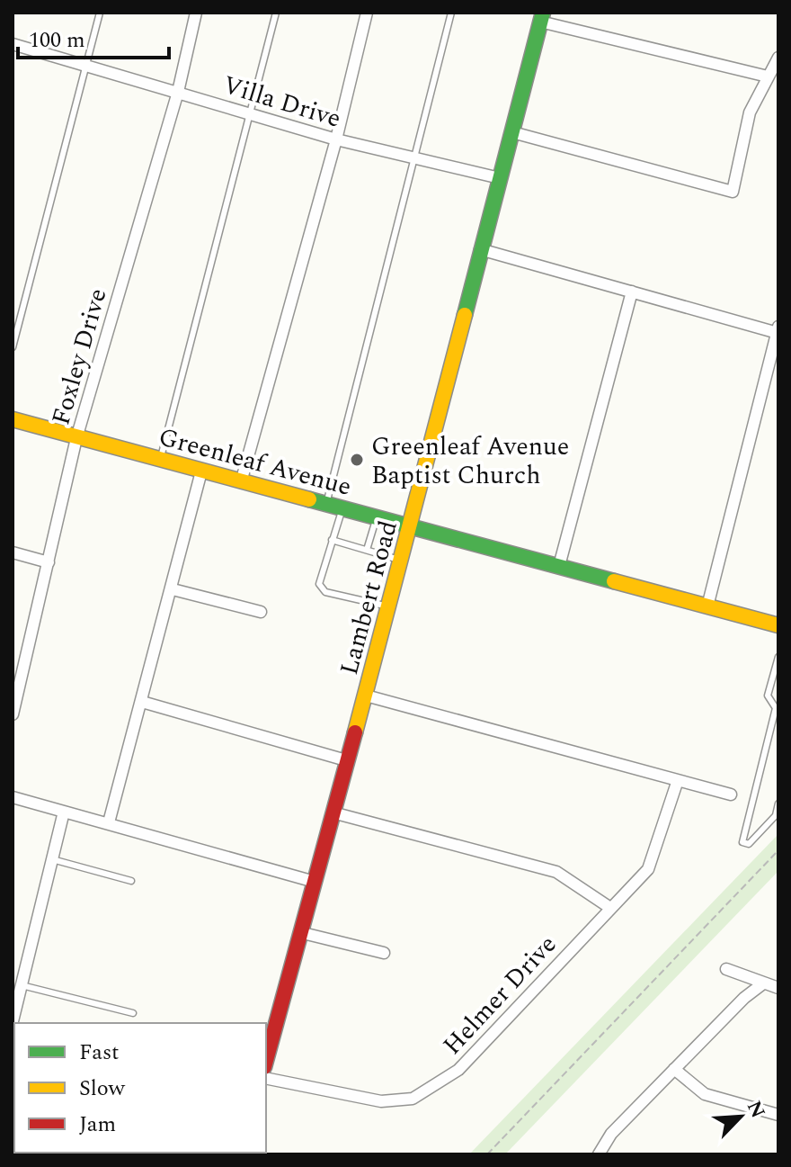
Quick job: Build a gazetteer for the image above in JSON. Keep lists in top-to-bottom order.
{
  "streets": {
    "main road": ["Greenleaf Avenue", "Lambert Road"],
    "street": ["Villa Drive", "Foxley Drive", "Helmer Drive"]
  },
  "crossings": [
    ["Villa Drive", "Foxley Drive"],
    ["Villa Drive", "Lambert Road"],
    ["Foxley Drive", "Greenleaf Avenue"],
    ["Greenleaf Avenue", "Lambert Road"]
  ],
  "places": ["Greenleaf Avenue Baptist Church"],
  "legend": ["Fast", "Slow", "Jam"],
  "scale_bar": "100 m",
  "north": "top right"
}
